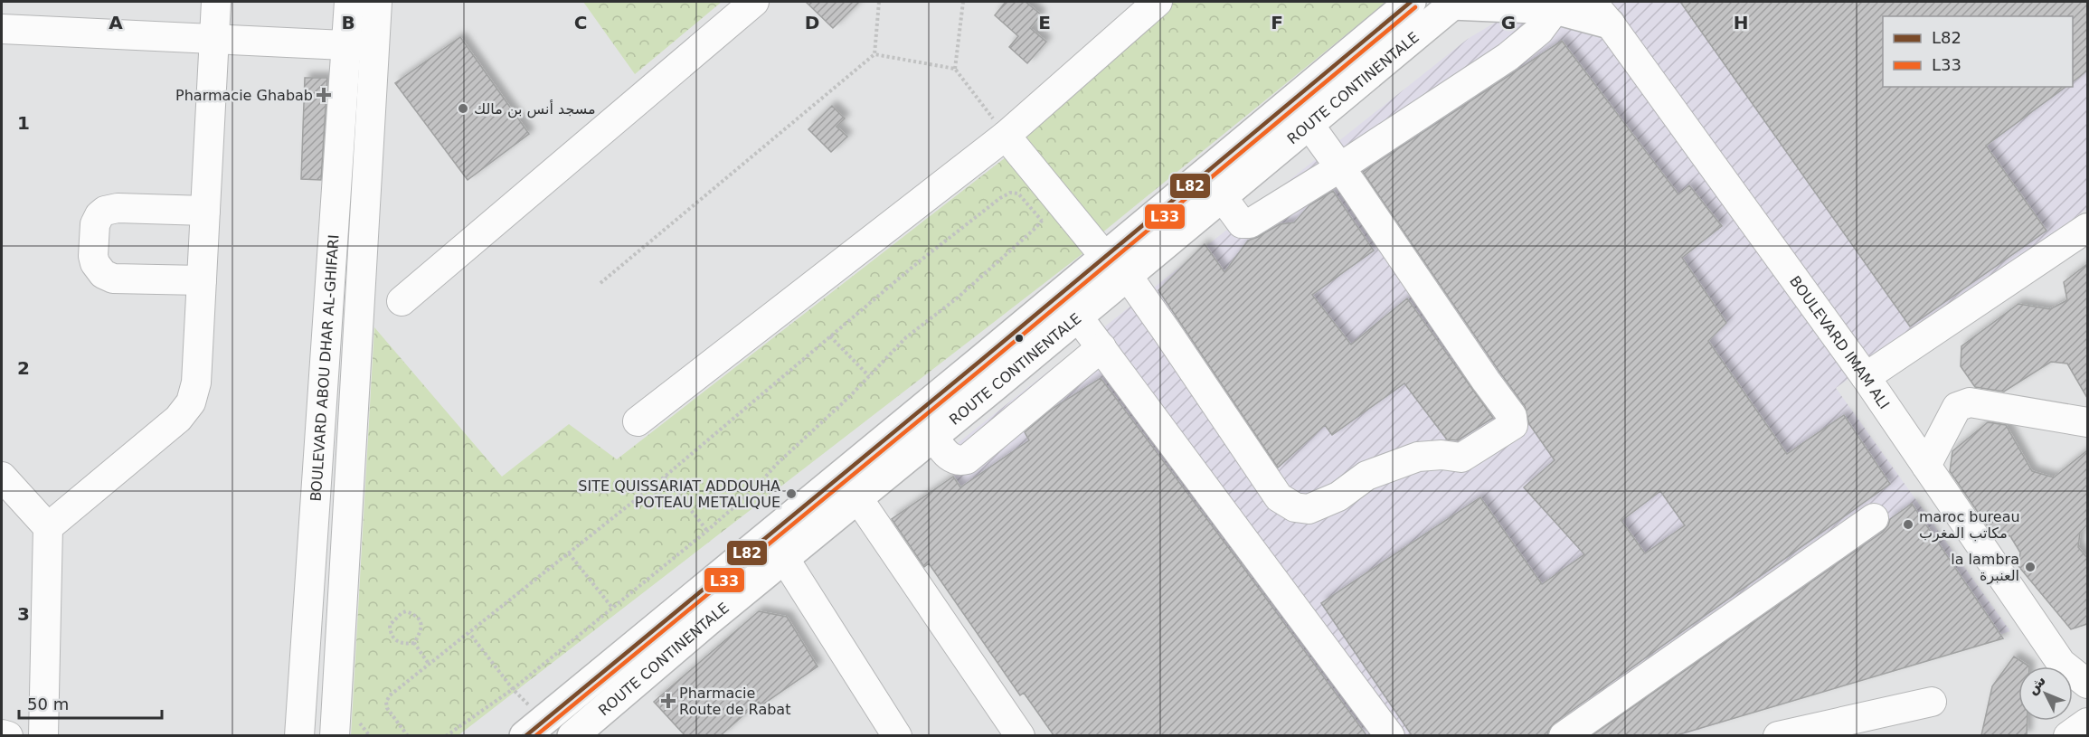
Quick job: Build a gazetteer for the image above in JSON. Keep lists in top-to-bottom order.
{
  "streets": {
    "main road": ["ROUTE CONTINENTALE"],
    "street": ["BOULEVARD IMAM ALI", "BOULEVARD ABOU DHAR AL-GHIFARI"]
  },
  "places": {
    "health": ["Pharmacie Ghabab", "Pharmacie Route de Rabat"],
    "other": [
      "مسجد أنس بن مالك",
      "SITE QUISSARIAT ADDOUHA POTEAU METALIQUE",
      "maroc bureau مكاتب المغرب",
      "la lambra العنبرة"
    ]
  },
  "lines": ["transit line L82", "transit line L33"],
  "legend": ["L82", "L33"],
  "scale_bar": "50 m",
  "north": "top left",
  "grid": {
    "columns": [
      "A",
      "B",
      "C",
      "D",
      "E",
      "F",
      "G",
      "H"
    ],
    "rows": ["1", "2", "3"]
  }
}
